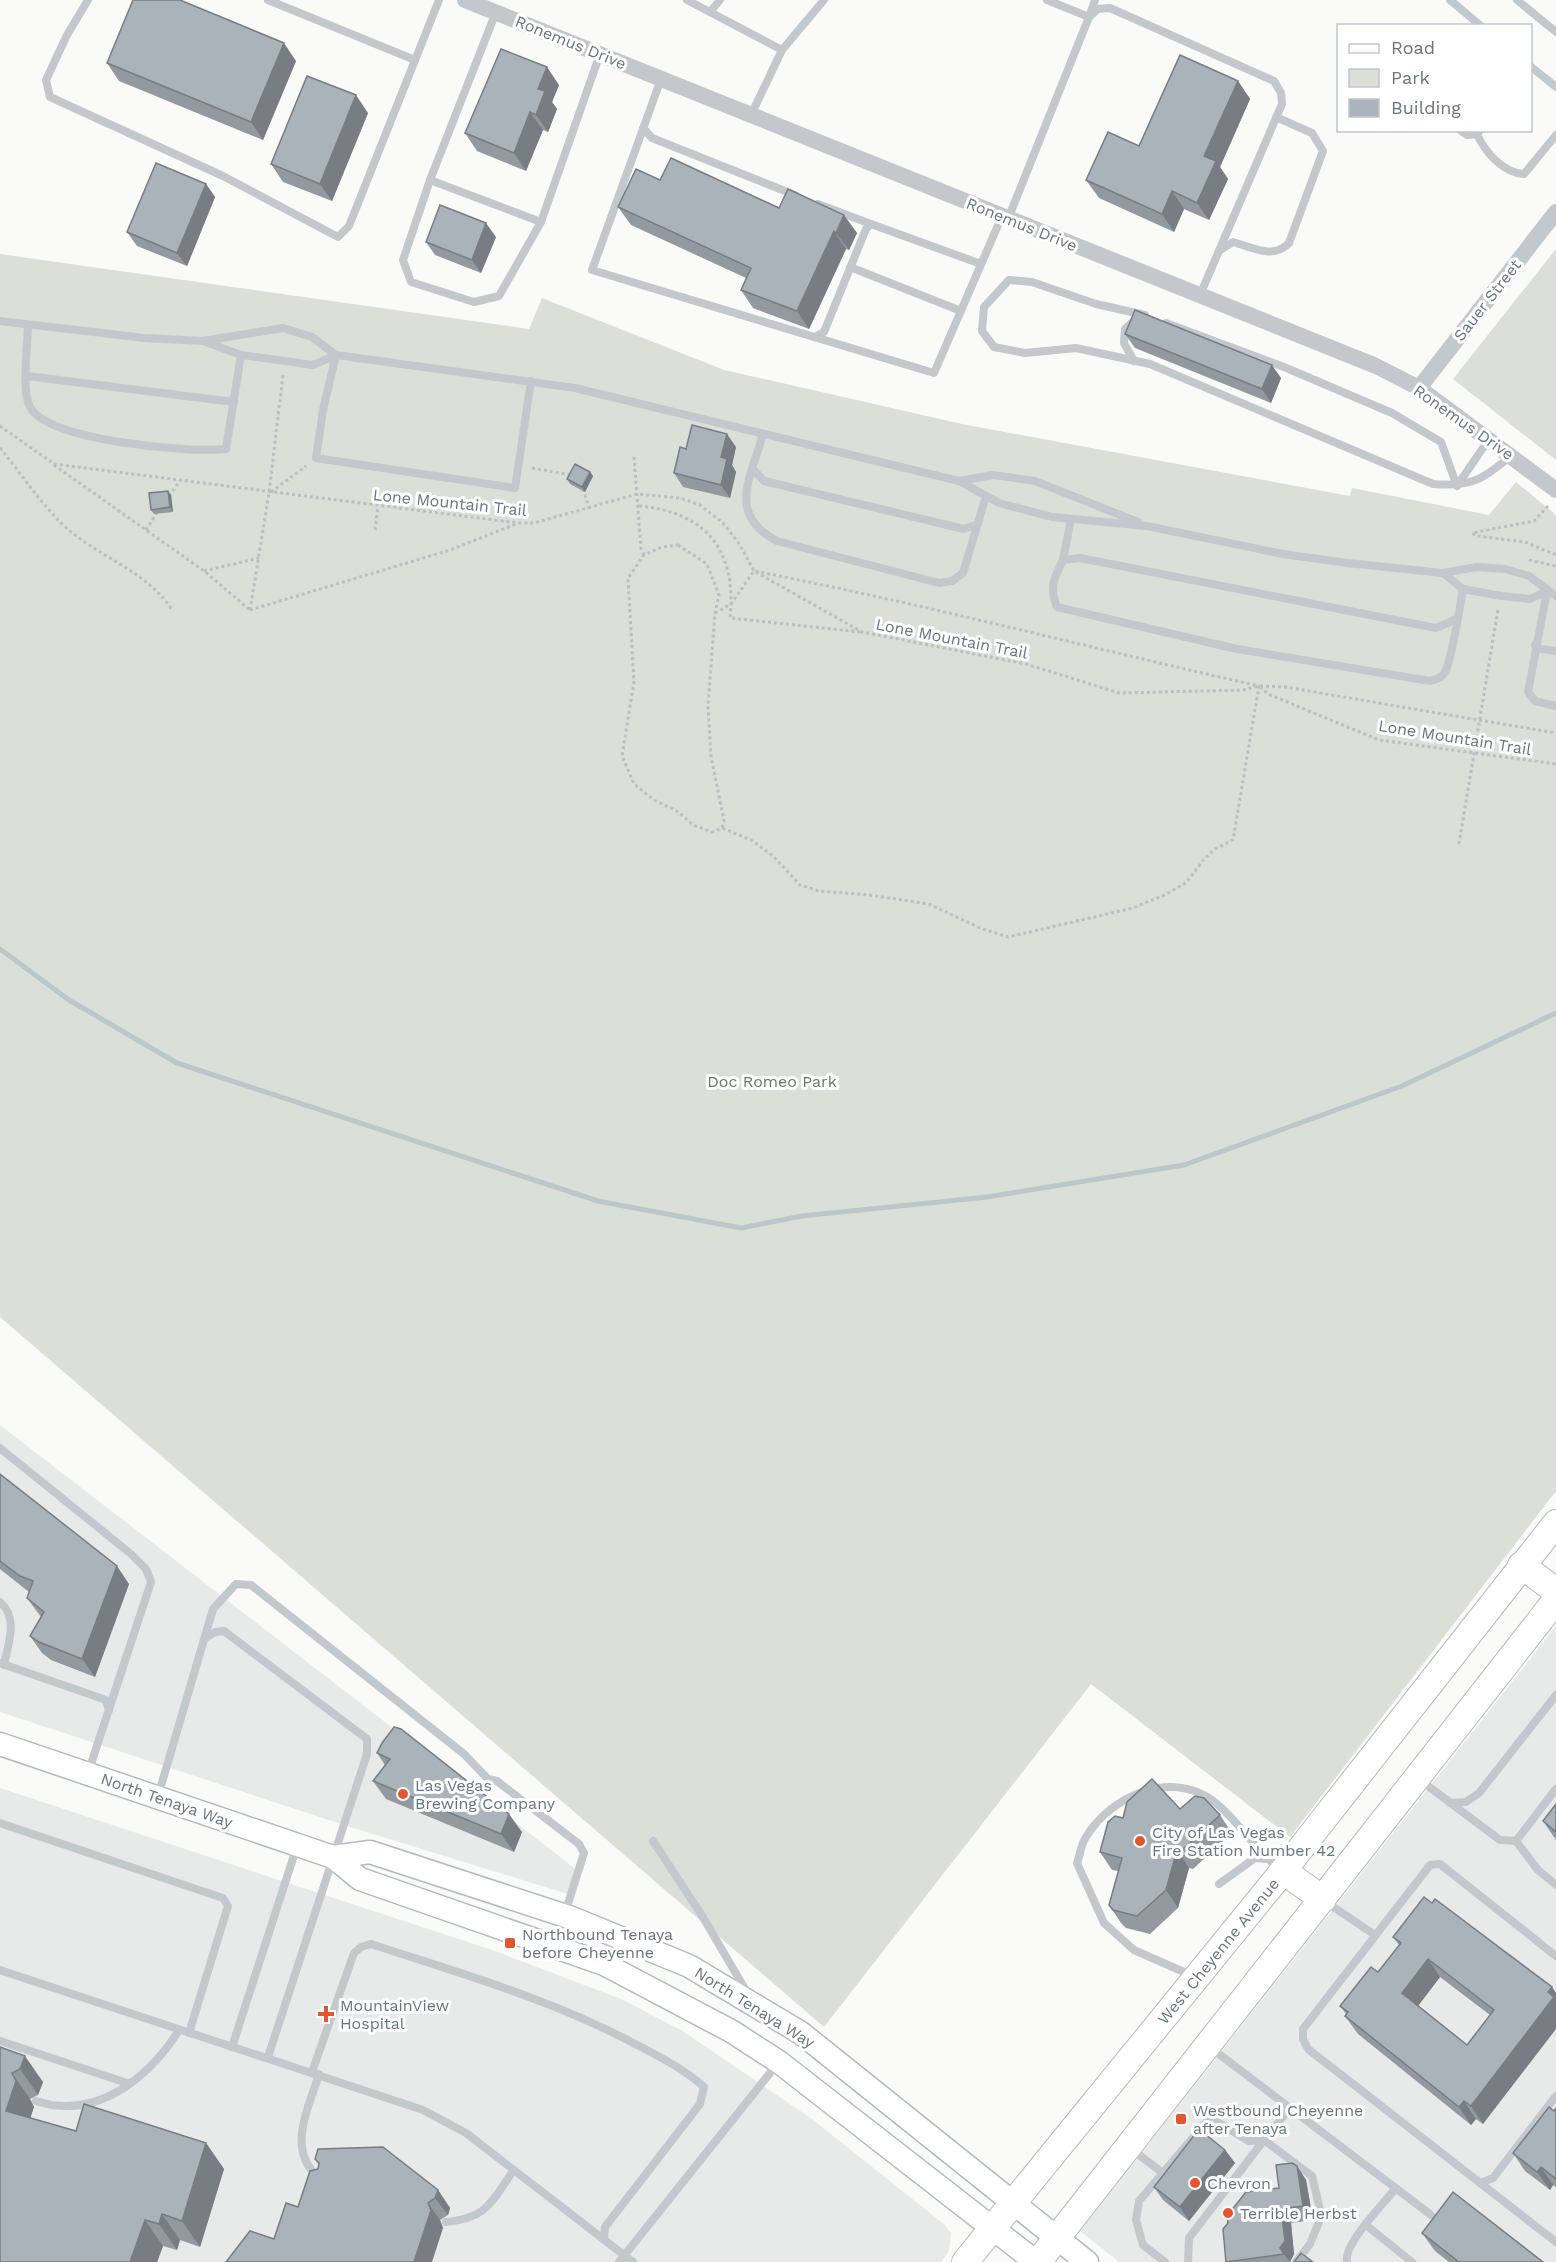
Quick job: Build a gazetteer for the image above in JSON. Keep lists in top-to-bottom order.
{
  "streets": {
    "main road": ["North Tenaya Way", "West Cheyenne Avenue"],
    "street": ["Ronemus Drive", "Sauer Street"],
    "path": ["Lone Mountain Trail"]
  },
  "crossings": [
    ["Ronemus Drive", "Sauer Street"],
    ["North Tenaya Way", "West Cheyenne Avenue"]
  ],
  "parks": ["Doc Romeo Park"],
  "places": {
    "other": [
      "Las Vegas Brewing Company",
      "City of Las Vegas Fire Station Number 42",
      "Chevron",
      "Terrible Herbst"
    ],
    "transit": ["Northbound Tenaya before Cheyenne", "Westbound Cheyenne after Tenaya"],
    "health": ["MountainView Hospital"]
  },
  "legend": ["Road", "Park", "Building"]
}
